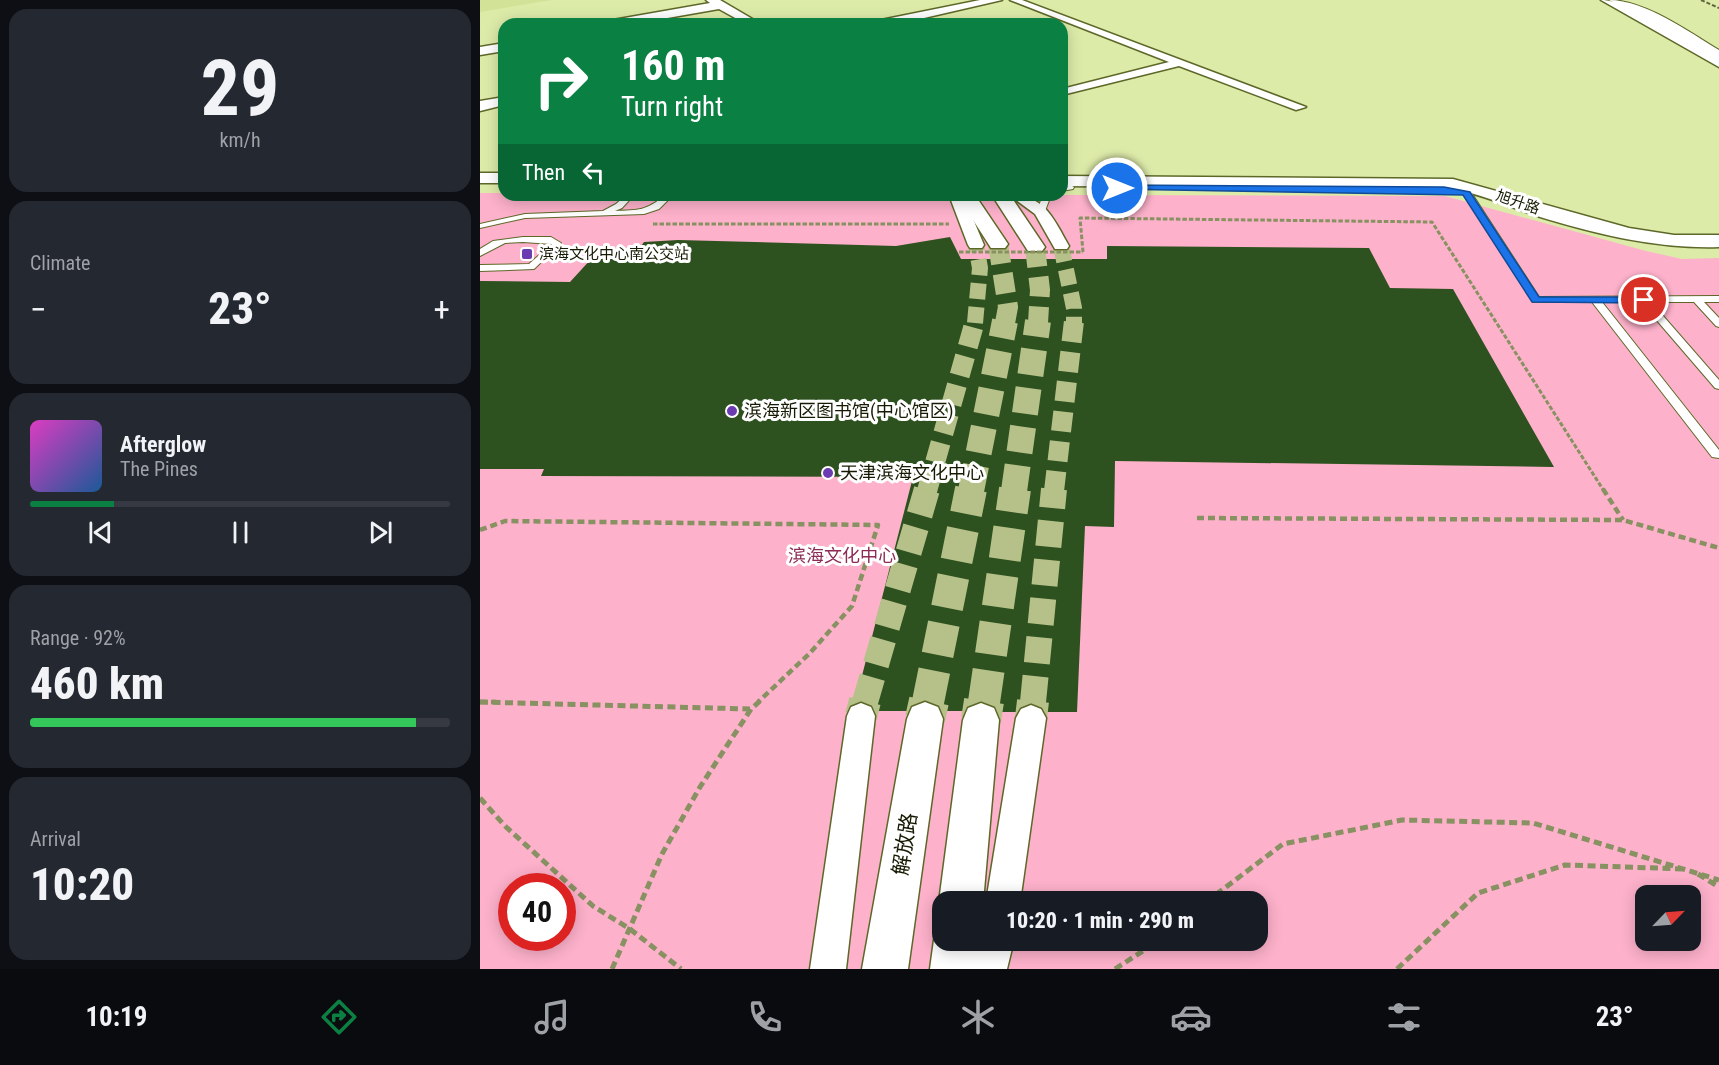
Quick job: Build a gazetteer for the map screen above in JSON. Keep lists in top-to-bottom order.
{
  "streets": {
    "street": ["旭升路", "解放路"]
  },
  "parks": ["滨海文化中心"],
  "places": {
    "transit": ["滨海文化中心南公交站"],
    "other": ["滨海新区图书馆(中心馆区)", "天津滨海文化中心"]
  },
  "north": "top right",
  "page": {
    "tile": [
      ["29", "km/h"],
      "Climate",
      ["Range · 92%", "460 km"],
      ["Arrival", "10:20"]
    ],
    "turn": ["160 m", "Turn right"],
    "then": "Then",
    "heat": ["−", "23°", "+"],
    "song": ["Afterglow", "The Pines"],
    "limit": "40",
    "trip": "10:20 · 1 min · 290 m",
    "tabs": ["10:19", "23°"]
  }
}
